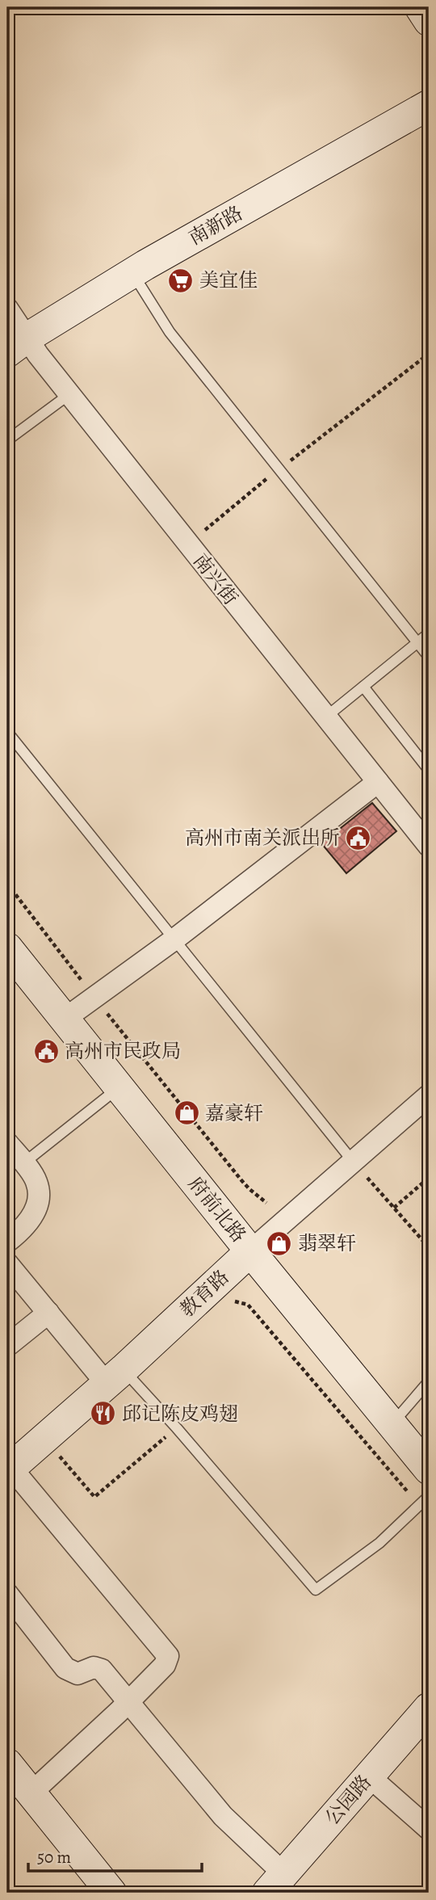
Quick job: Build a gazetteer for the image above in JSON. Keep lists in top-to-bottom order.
{
  "streets": {
    "street": [
      "南新路",
      "南兴街",
      "府前北路",
      "教育路",
      "公园路"
    ]
  },
  "crossings": [
    ["南新路", "南兴街"],
    ["府前北路", "教育路"]
  ],
  "places": {
    "supermarket": ["美宜佳"],
    "public building": ["高州市南关派出所", "高州市民政局"],
    "shop": ["嘉豪轩", "翡翠轩"],
    "restaurant": ["邱记陈皮鸡翅"]
  },
  "scale_bar": "50 m"
}
